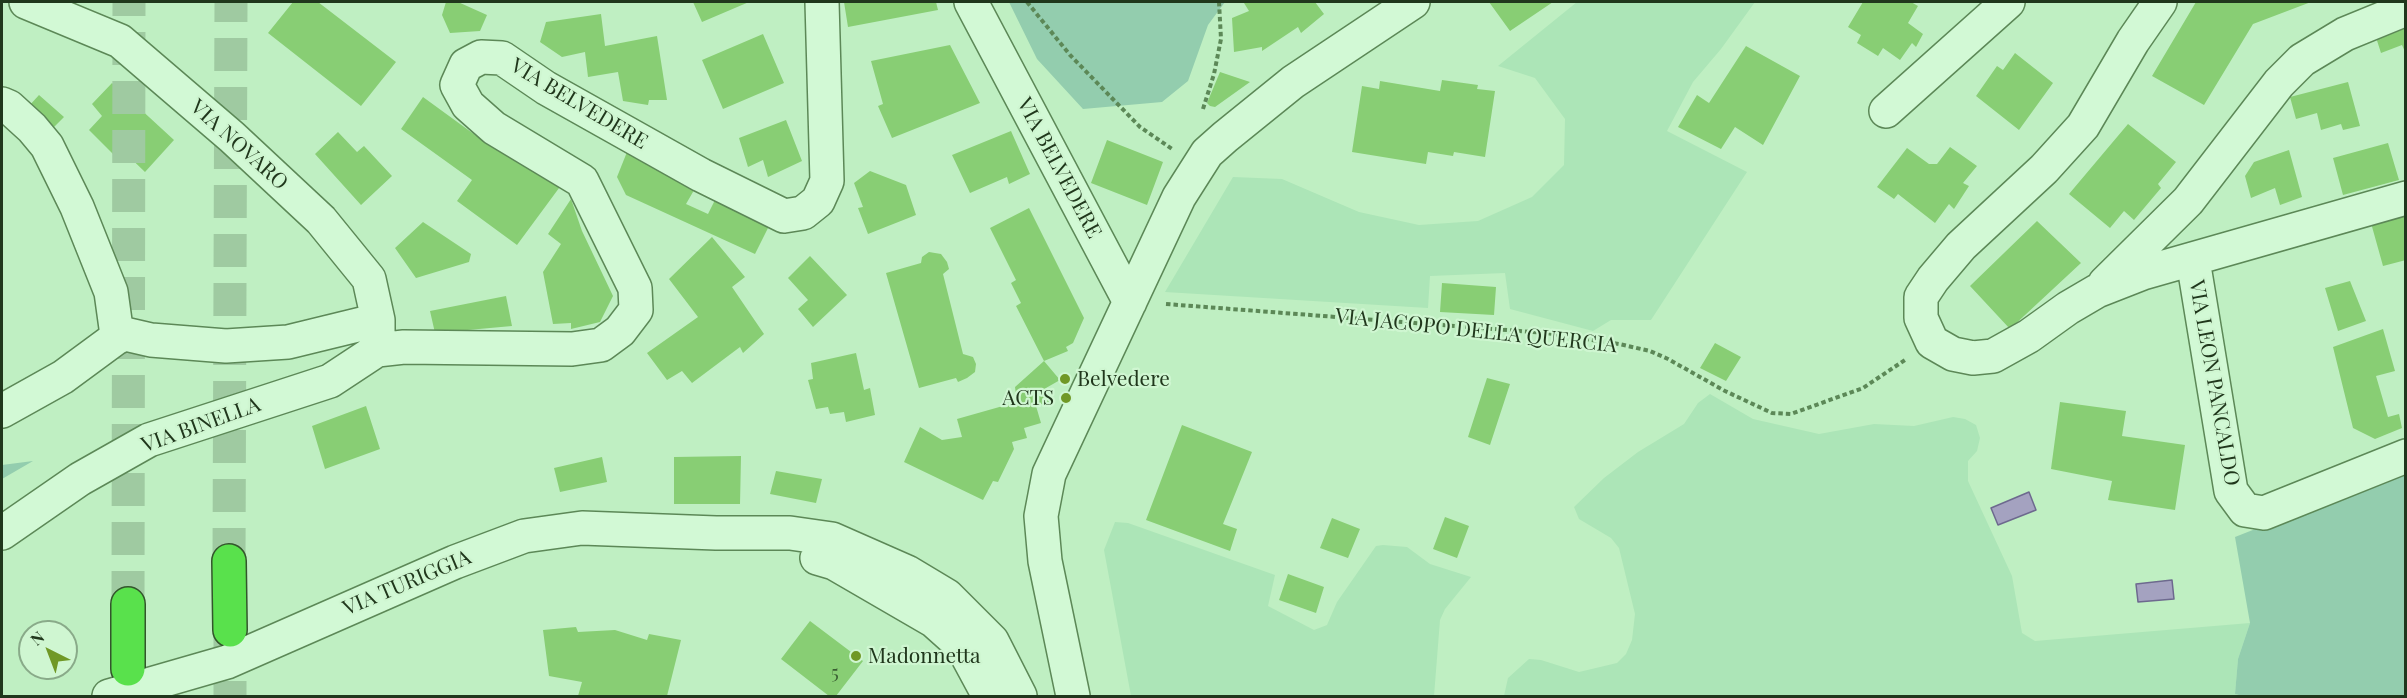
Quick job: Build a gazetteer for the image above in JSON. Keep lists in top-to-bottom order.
{
  "streets": {
    "street": [
      "VIA BELVEDERE",
      "VIA NOVARO",
      "VIA LEON PANCALDO",
      "VIA BINELLA",
      "VIA TURIGGIA"
    ],
    "path": ["VIA JACOPO DELLA QUERCIA"]
  },
  "crossings": [
    ["VIA BELVEDERE", "VIA NOVARO"],
    ["VIA BELVEDERE", "VIA JACOPO DELLA QUERCIA"],
    ["VIA BELVEDERE", "VIA BINELLA"],
    ["VIA NOVARO", "VIA BINELLA"]
  ],
  "places": ["Belvedere", "ACTS", "Madonnetta"],
  "house_numbers": ["5"],
  "north": "top left"
}
